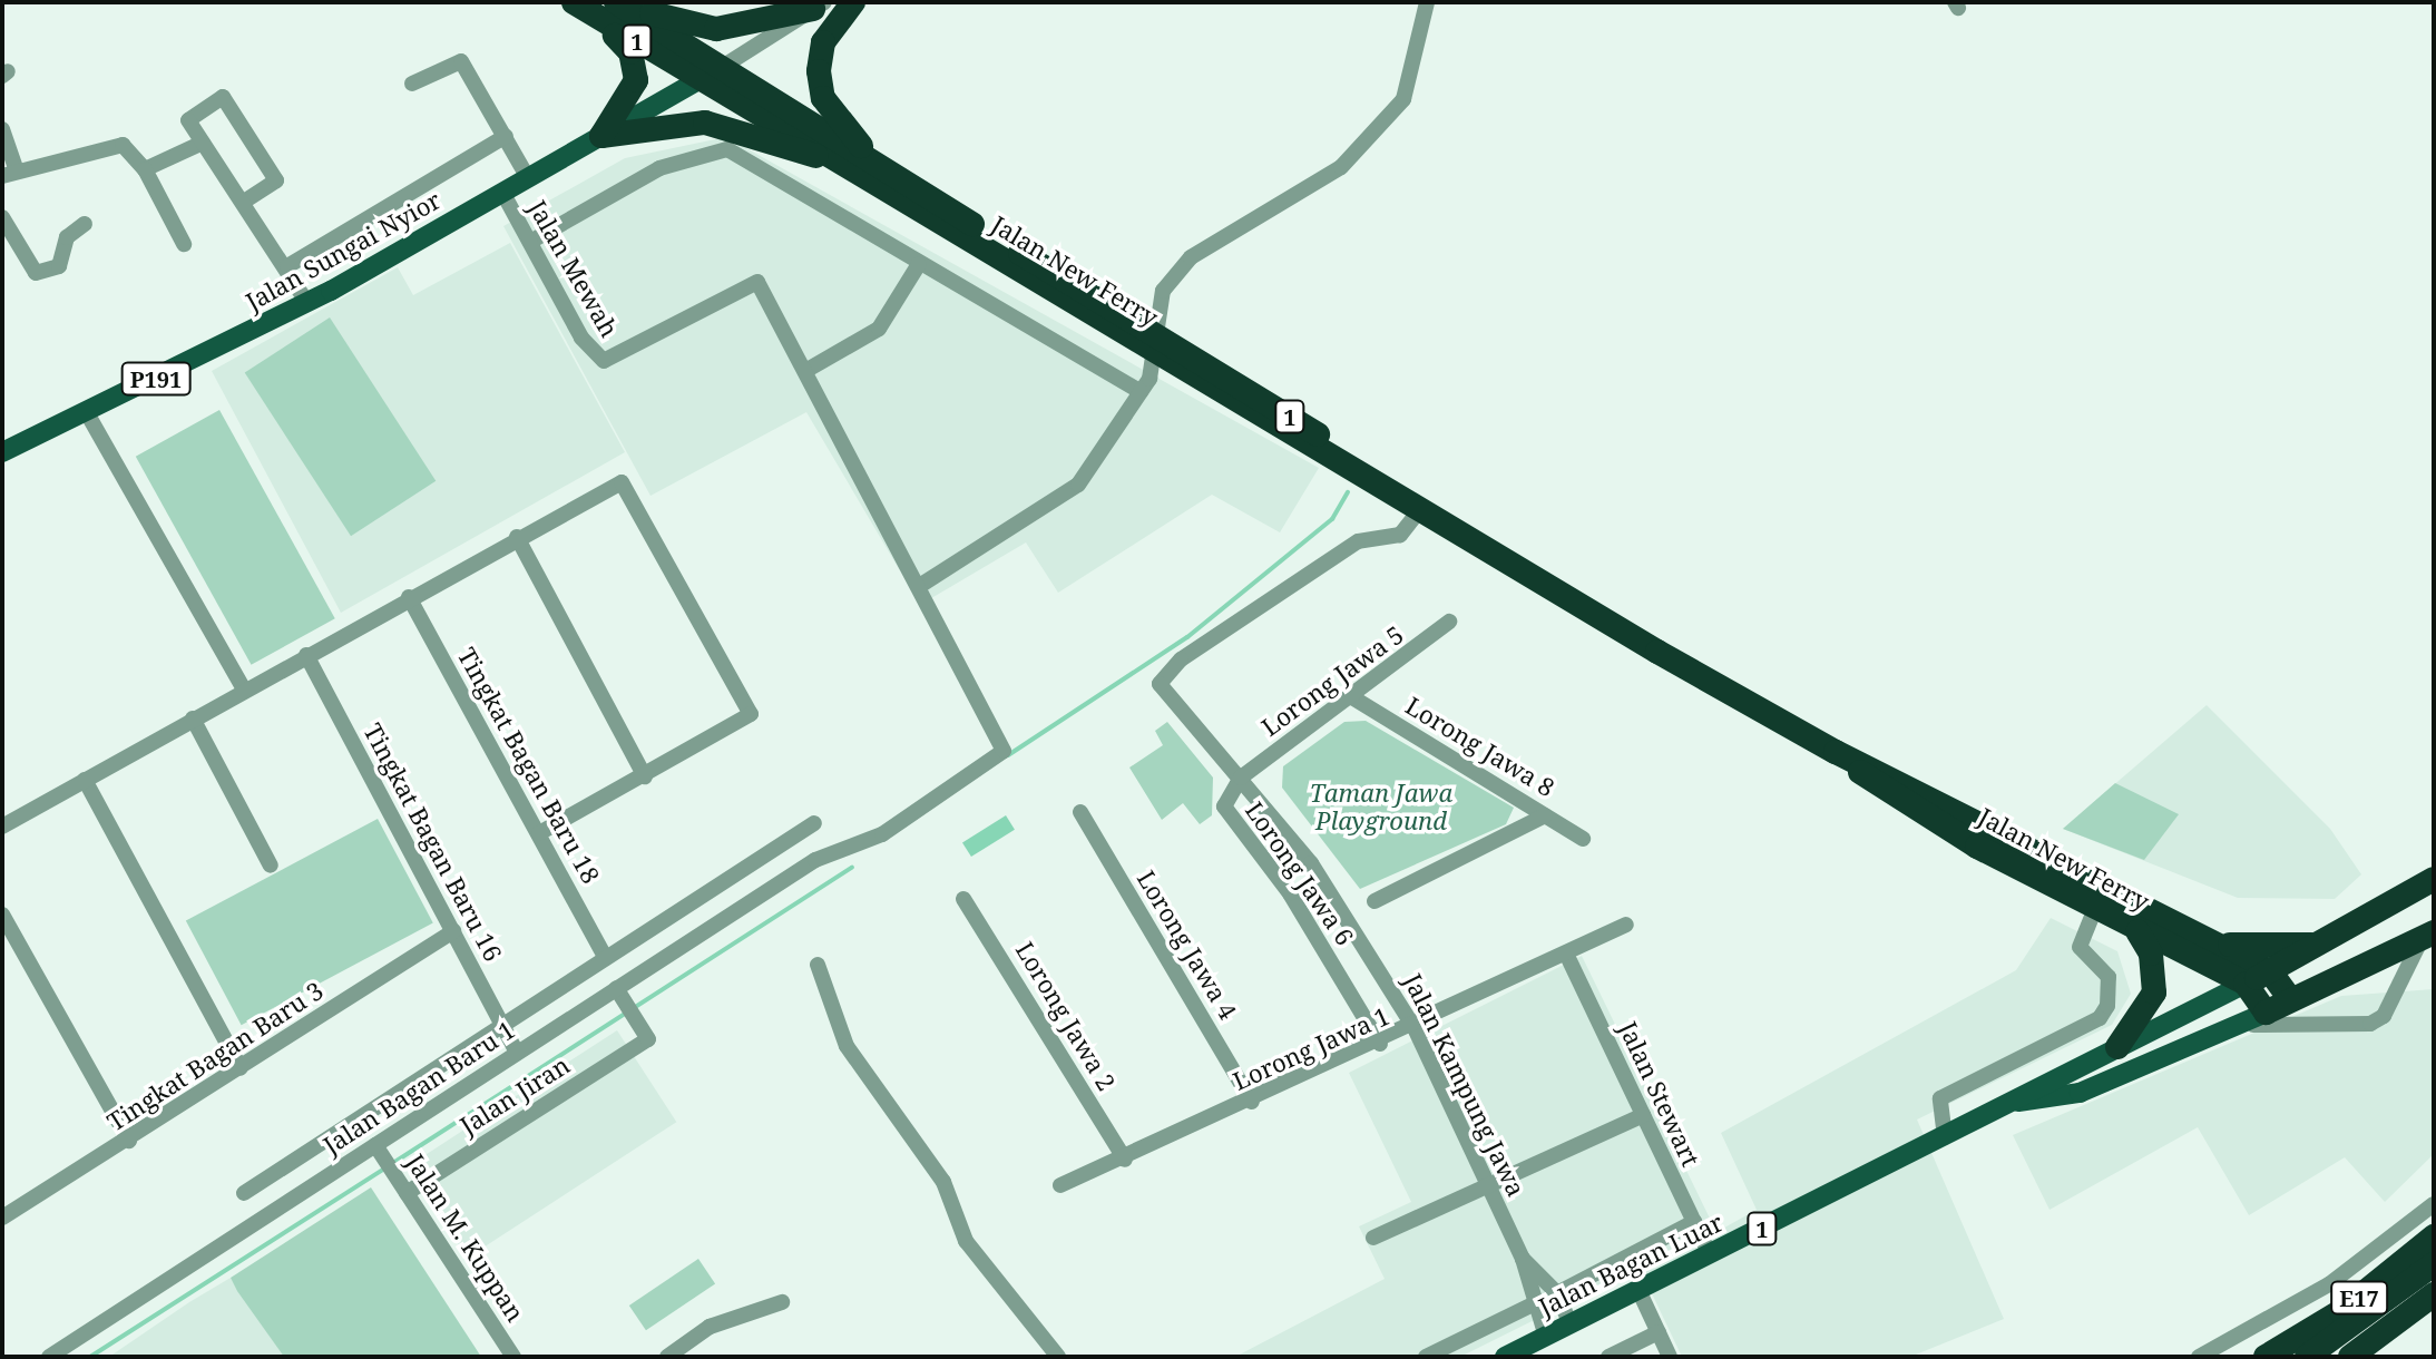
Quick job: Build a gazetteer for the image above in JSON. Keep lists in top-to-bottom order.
{
  "streets": {
    "highway": ["1", "Jalan New Ferry", "E17"],
    "main road": ["Jalan Sungai Nyior", "P191", "Jalan Bagan Luar"],
    "street": [
      "Jalan Mewah",
      "Lorong Jawa 5",
      "Lorong Jawa 8",
      "Tingkat Bagan Baru 18",
      "Tingkat Bagan Baru 16",
      "Lorong Jawa 6",
      "Lorong Jawa 4",
      "Lorong Jawa 2",
      "Lorong Jawa 1",
      "Tingkat Bagan Baru 3",
      "Jalan Kampung Jawa",
      "Jalan Bagan Baru 1",
      "Jalan Stewart",
      "Jalan Jiran",
      "Jalan M. Kuppan"
    ]
  },
  "crossings": [
    ["1", "Jalan Sungai Nyior"],
    ["1", "Jalan New Ferry"],
    ["1", "P191"],
    ["1", "Jalan Bagan Luar"],
    ["Jalan Sungai Nyior", "Jalan Mewah"],
    ["Jalan Sungai Nyior", "Jalan New Ferry"],
    ["Jalan Sungai Nyior", "P191"],
    ["Jalan New Ferry", "P191"],
    ["Jalan New Ferry", "Jalan Kampung Jawa"],
    ["Jalan New Ferry", "Jalan Bagan Luar"],
    ["Lorong Jawa 5", "Lorong Jawa 8"],
    ["Lorong Jawa 5", "Lorong Jawa 6"],
    ["Lorong Jawa 5", "Jalan Kampung Jawa"],
    ["Tingkat Bagan Baru 18", "Jalan Bagan Baru 1"],
    ["Tingkat Bagan Baru 16", "Tingkat Bagan Baru 3"],
    ["Tingkat Bagan Baru 16", "Jalan Bagan Baru 1"],
    ["Lorong Jawa 6", "Lorong Jawa 1"],
    ["Lorong Jawa 6", "Jalan Kampung Jawa"],
    ["Lorong Jawa 4", "Lorong Jawa 1"],
    ["Lorong Jawa 2", "Lorong Jawa 1"],
    ["Lorong Jawa 1", "Jalan Kampung Jawa"],
    ["Lorong Jawa 1", "Jalan Stewart"],
    ["Jalan Kampung Jawa", "Jalan Bagan Luar"],
    ["Jalan Bagan Baru 1", "Jalan Jiran"],
    ["Jalan Bagan Baru 1", "Jalan M. Kuppan"],
    ["Jalan Stewart", "Jalan Bagan Luar"],
    ["Jalan Jiran", "Jalan M. Kuppan"]
  ],
  "parks": ["Taman Jawa Playground"]
}
